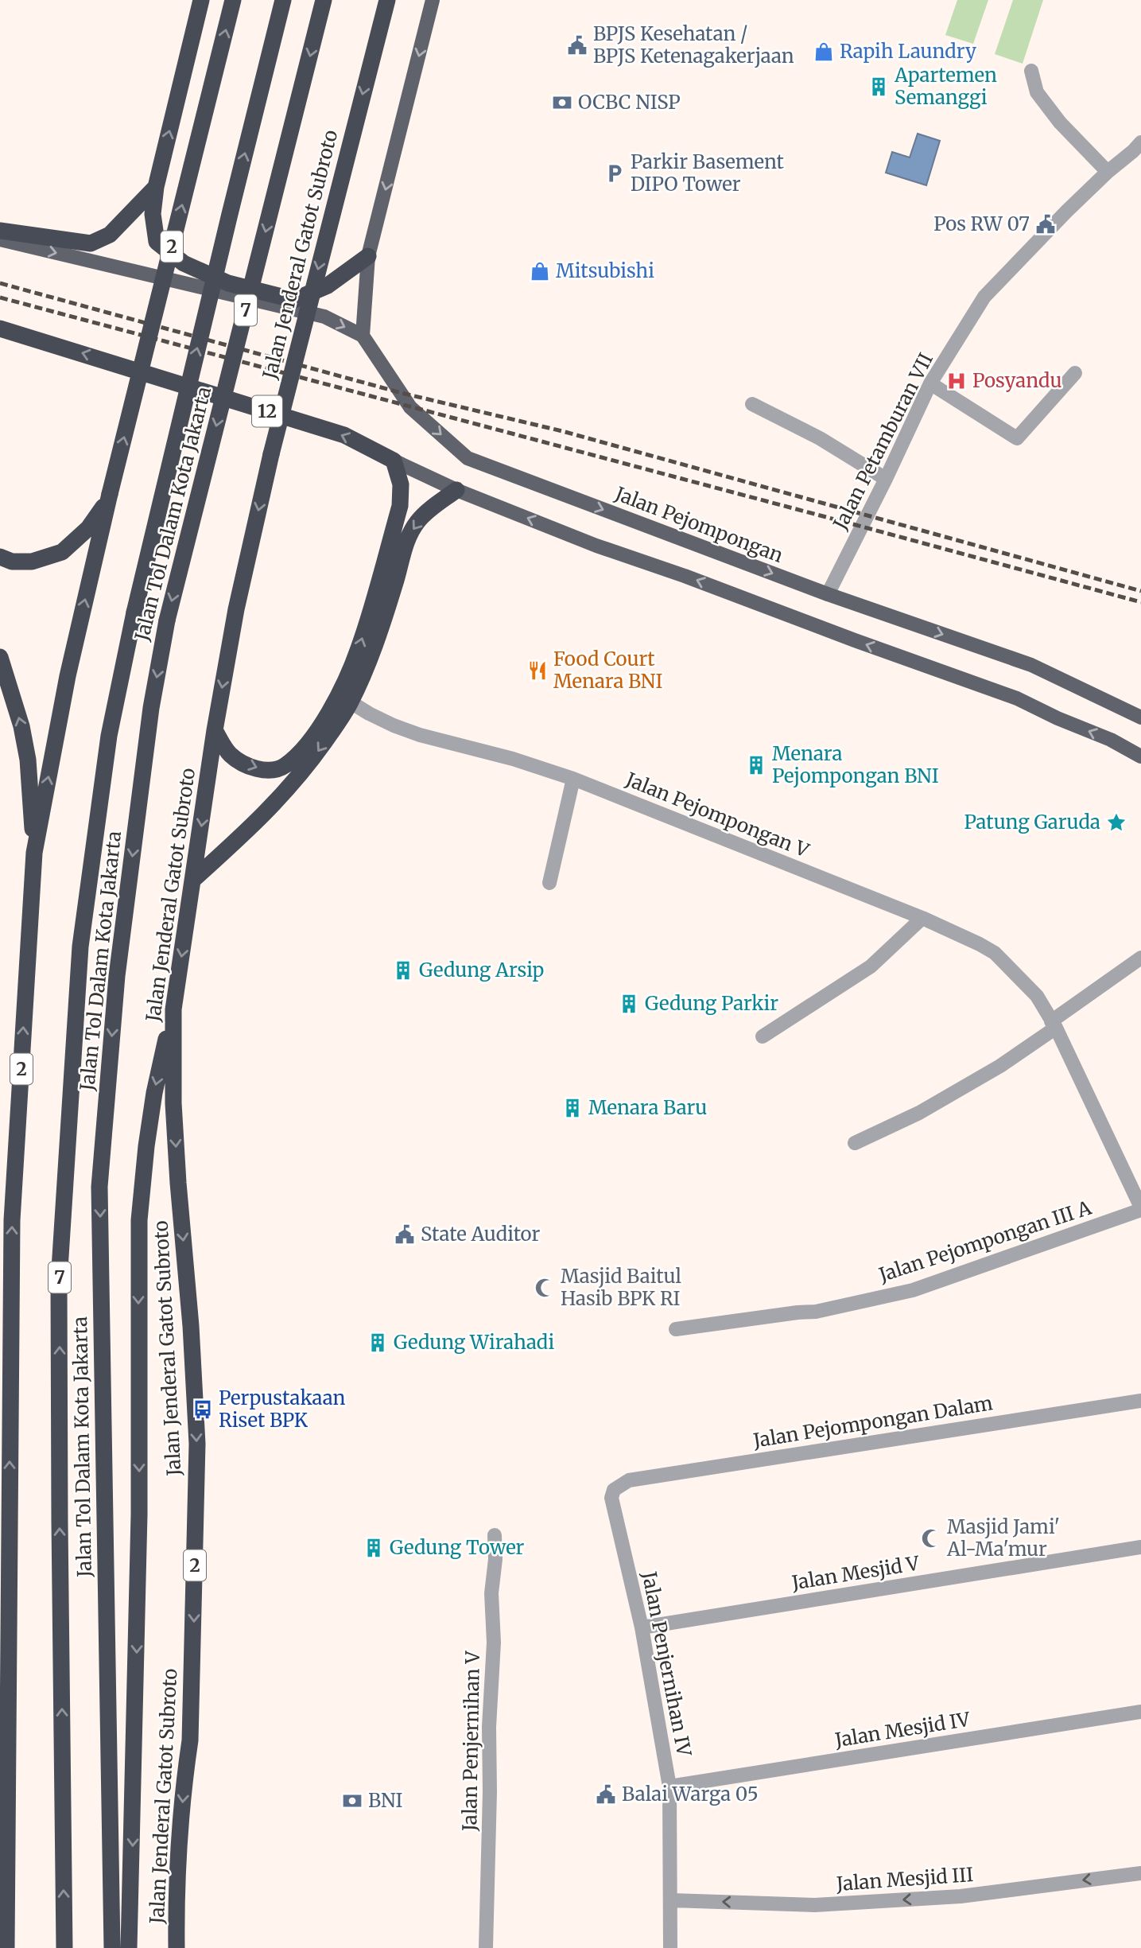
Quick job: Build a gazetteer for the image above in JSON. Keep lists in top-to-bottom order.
{
  "streets": {
    "highway": [
      "2",
      "Jalan Jenderal Gatot Subroto",
      "7",
      "12",
      "Jalan Tol Dalam Kota Jakarta"
    ],
    "main road": ["Jalan Pejompongan"],
    "street": [
      "Jalan Petamburan VII",
      "Jalan Pejompongan V",
      "Jalan Pejompongan III A",
      "Jalan Pejompongan Dalam",
      "Jalan Mesjid V",
      "Jalan Penjernihan IV",
      "Jalan Mesjid IV",
      "Jalan Penjernihan V",
      "Jalan Mesjid III"
    ]
  },
  "crossings": [
    ["Jalan Petamburan VII", "Jalan Pejompongan"],
    ["Jalan Pejompongan V", "Jalan Pejompongan III A"],
    ["Jalan Pejompongan Dalam", "Jalan Penjernihan IV"],
    ["Jalan Mesjid V", "Jalan Penjernihan IV"],
    ["Jalan Penjernihan IV", "Jalan Mesjid IV"],
    ["Jalan Penjernihan IV", "Jalan Mesjid III"]
  ],
  "one_way": ["Jalan Mesjid III"],
  "places": {
    "public building": [
      "BPJS Kesehatan / BPJS Ketenagakerjaan",
      "Pos RW 07",
      "State Auditor",
      "Balai Warga 05"
    ],
    "shop": ["Rapih Laundry", "Mitsubishi"],
    "building": [
      "Apartemen Semanggi",
      "Menara Pejompongan BNI",
      "Gedung Arsip",
      "Gedung Parkir",
      "Menara Baru",
      "Gedung Wirahadi",
      "Gedung Tower"
    ],
    "bank": ["OCBC NISP", "BNI"],
    "parking": ["Parkir Basement DIPO Tower"],
    "hospital": ["Posyandu"],
    "restaurant": ["Food Court Menara BNI"],
    "place": ["Patung Garuda"],
    "mosque": ["Masjid Baitul Hasib BPK RI", "Masjid Jami' Al-Ma'mur"],
    "bus stop": ["Perpustakaan Riset BPK"]
  }
}
